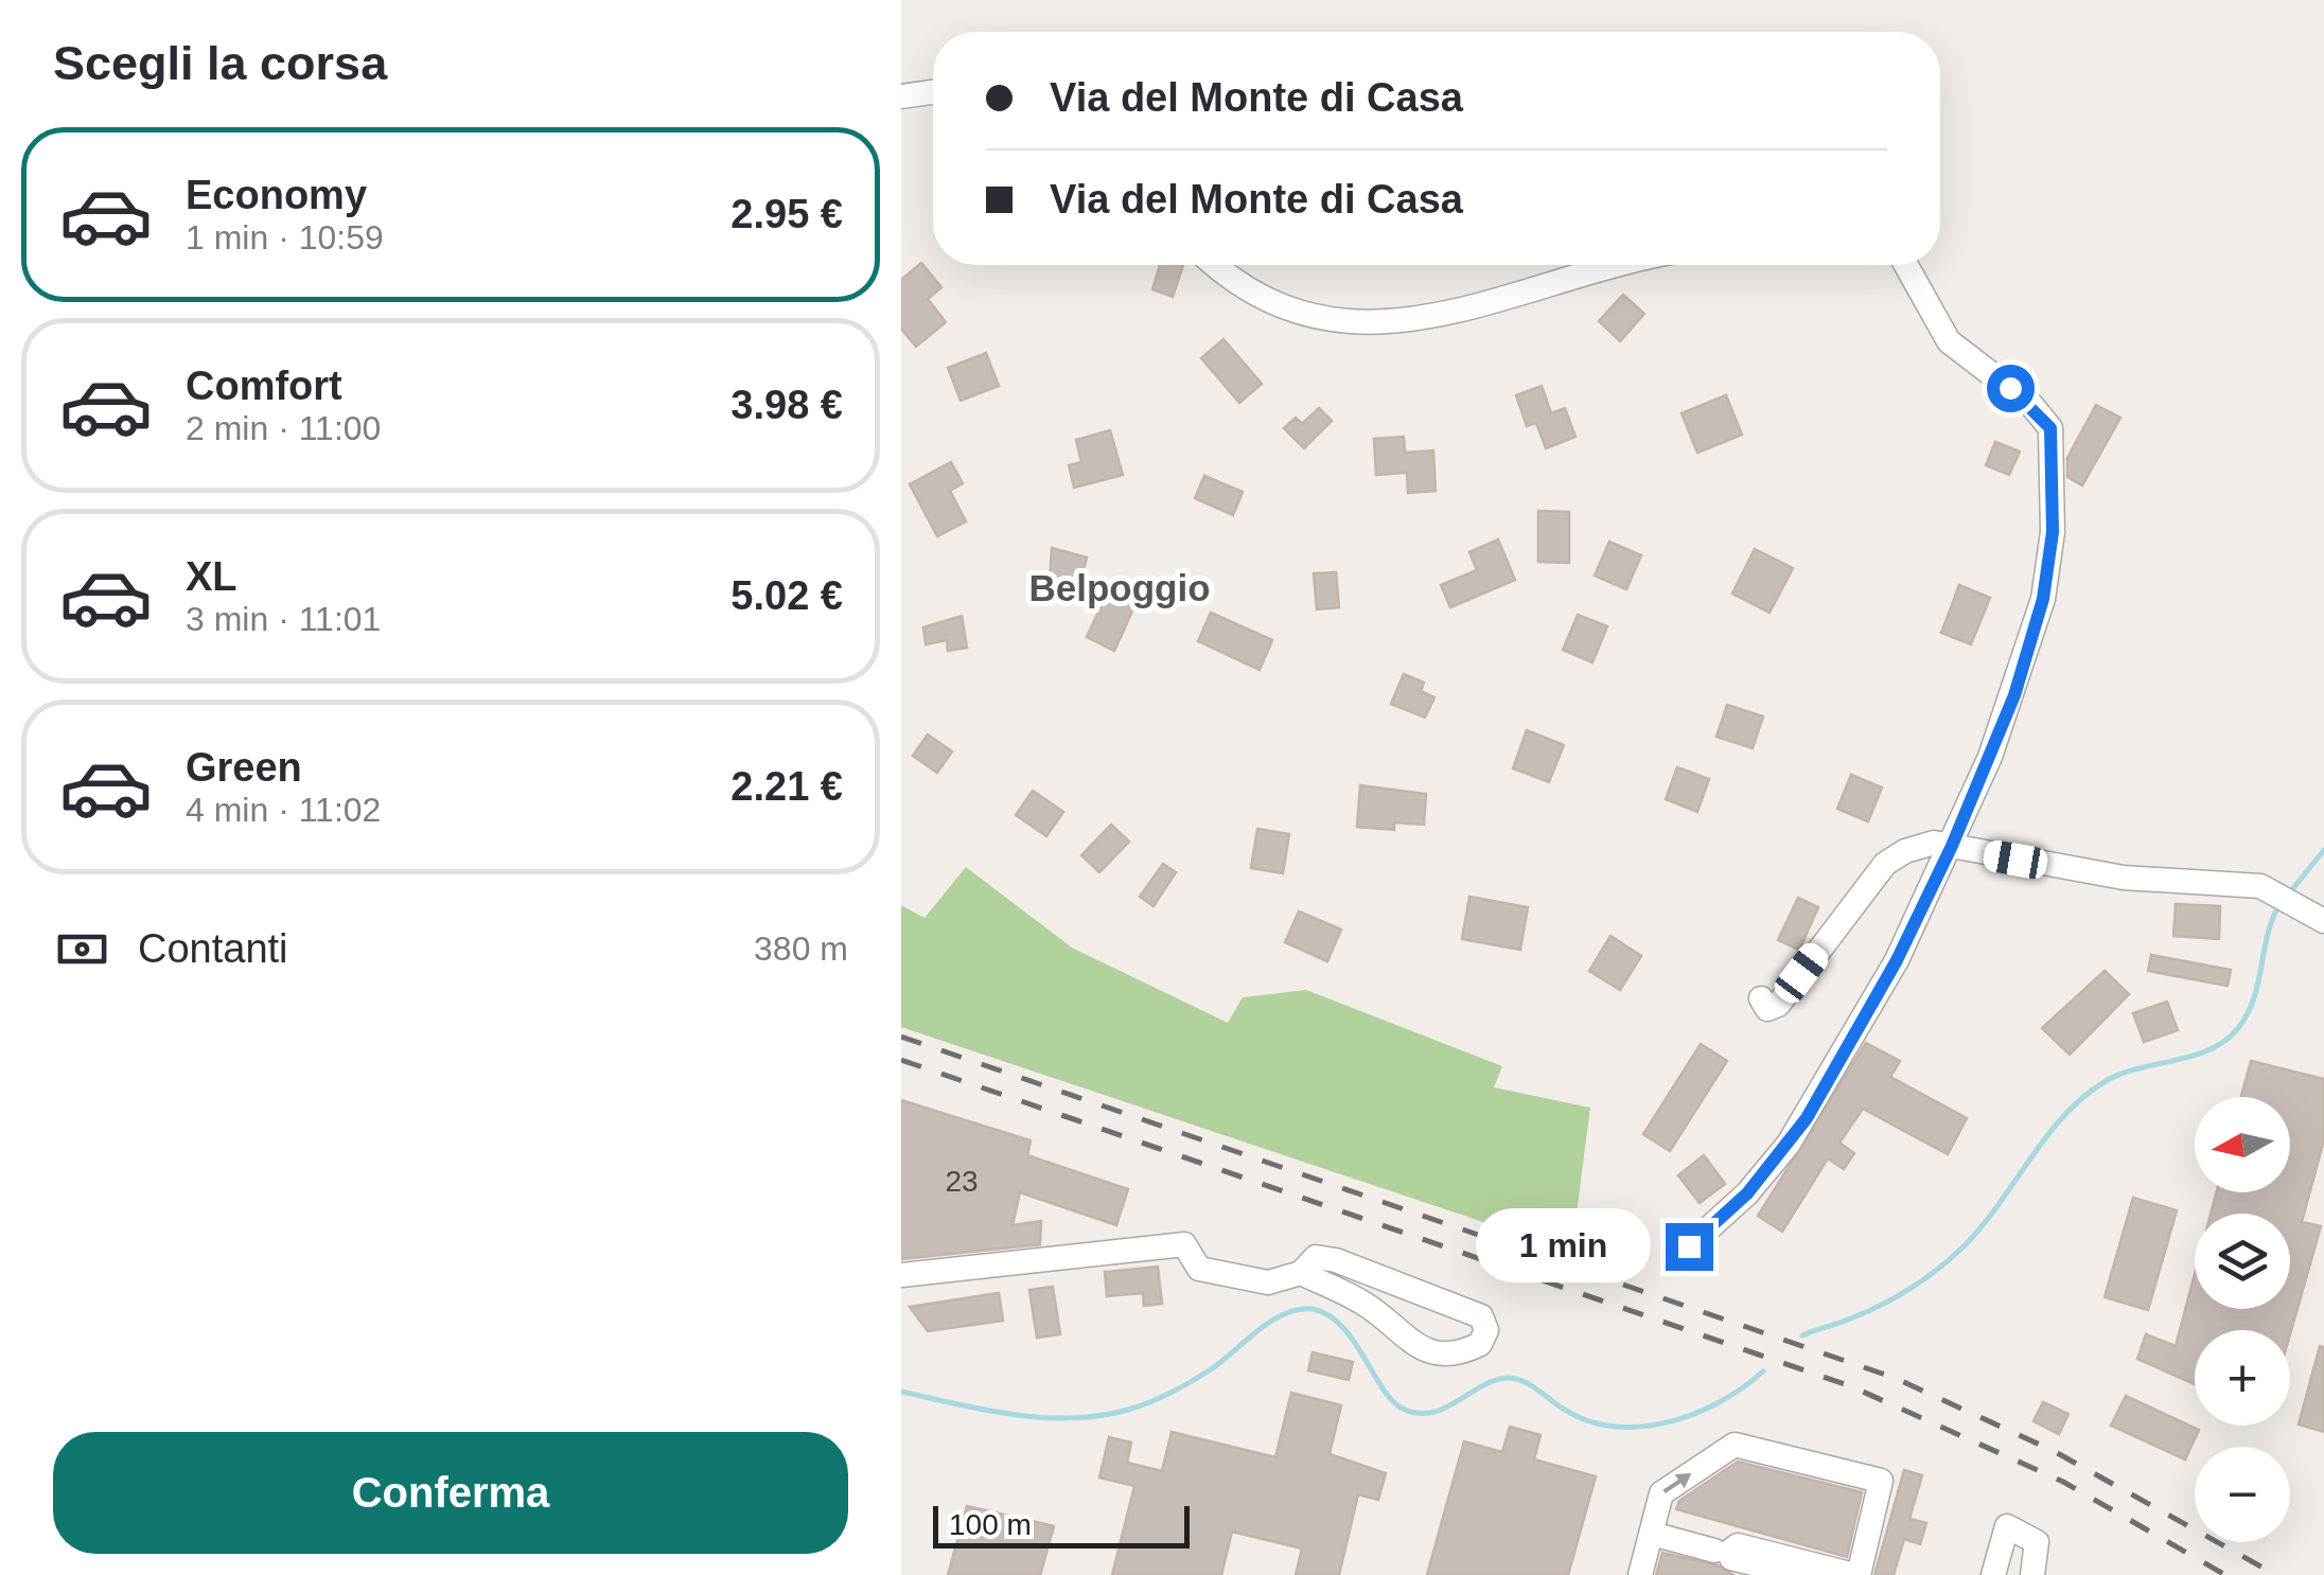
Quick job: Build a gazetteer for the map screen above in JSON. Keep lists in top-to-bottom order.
{
  "districts": ["Belpoggio"],
  "house_numbers": ["23"],
  "scale_bar": "100 m",
  "north": "left",
  "page": {
    "heading": "Scegli la corsa",
    "banner": ["Via del Monte di Casa", "Via del Monte di Casa"],
    "list": [
      {
        "name": "Economy",
        "note": "1 min · 10:59",
        "value": "2.95 €"
      },
      {
        "name": "Comfort",
        "note": "2 min · 11:00",
        "value": "3.98 €"
      },
      {
        "name": "XL",
        "note": "3 min · 11:01",
        "value": "5.02 €"
      },
      {
        "name": "Green",
        "note": "4 min · 11:02",
        "value": "2.21 €"
      }
    ],
    "pay": ["Contanti", "380 m"],
    "map_buttons": ["+", "−"],
    "bubble": "1 min",
    "buttons": "Conferma",
    "scale": "100 m"
  }
}
